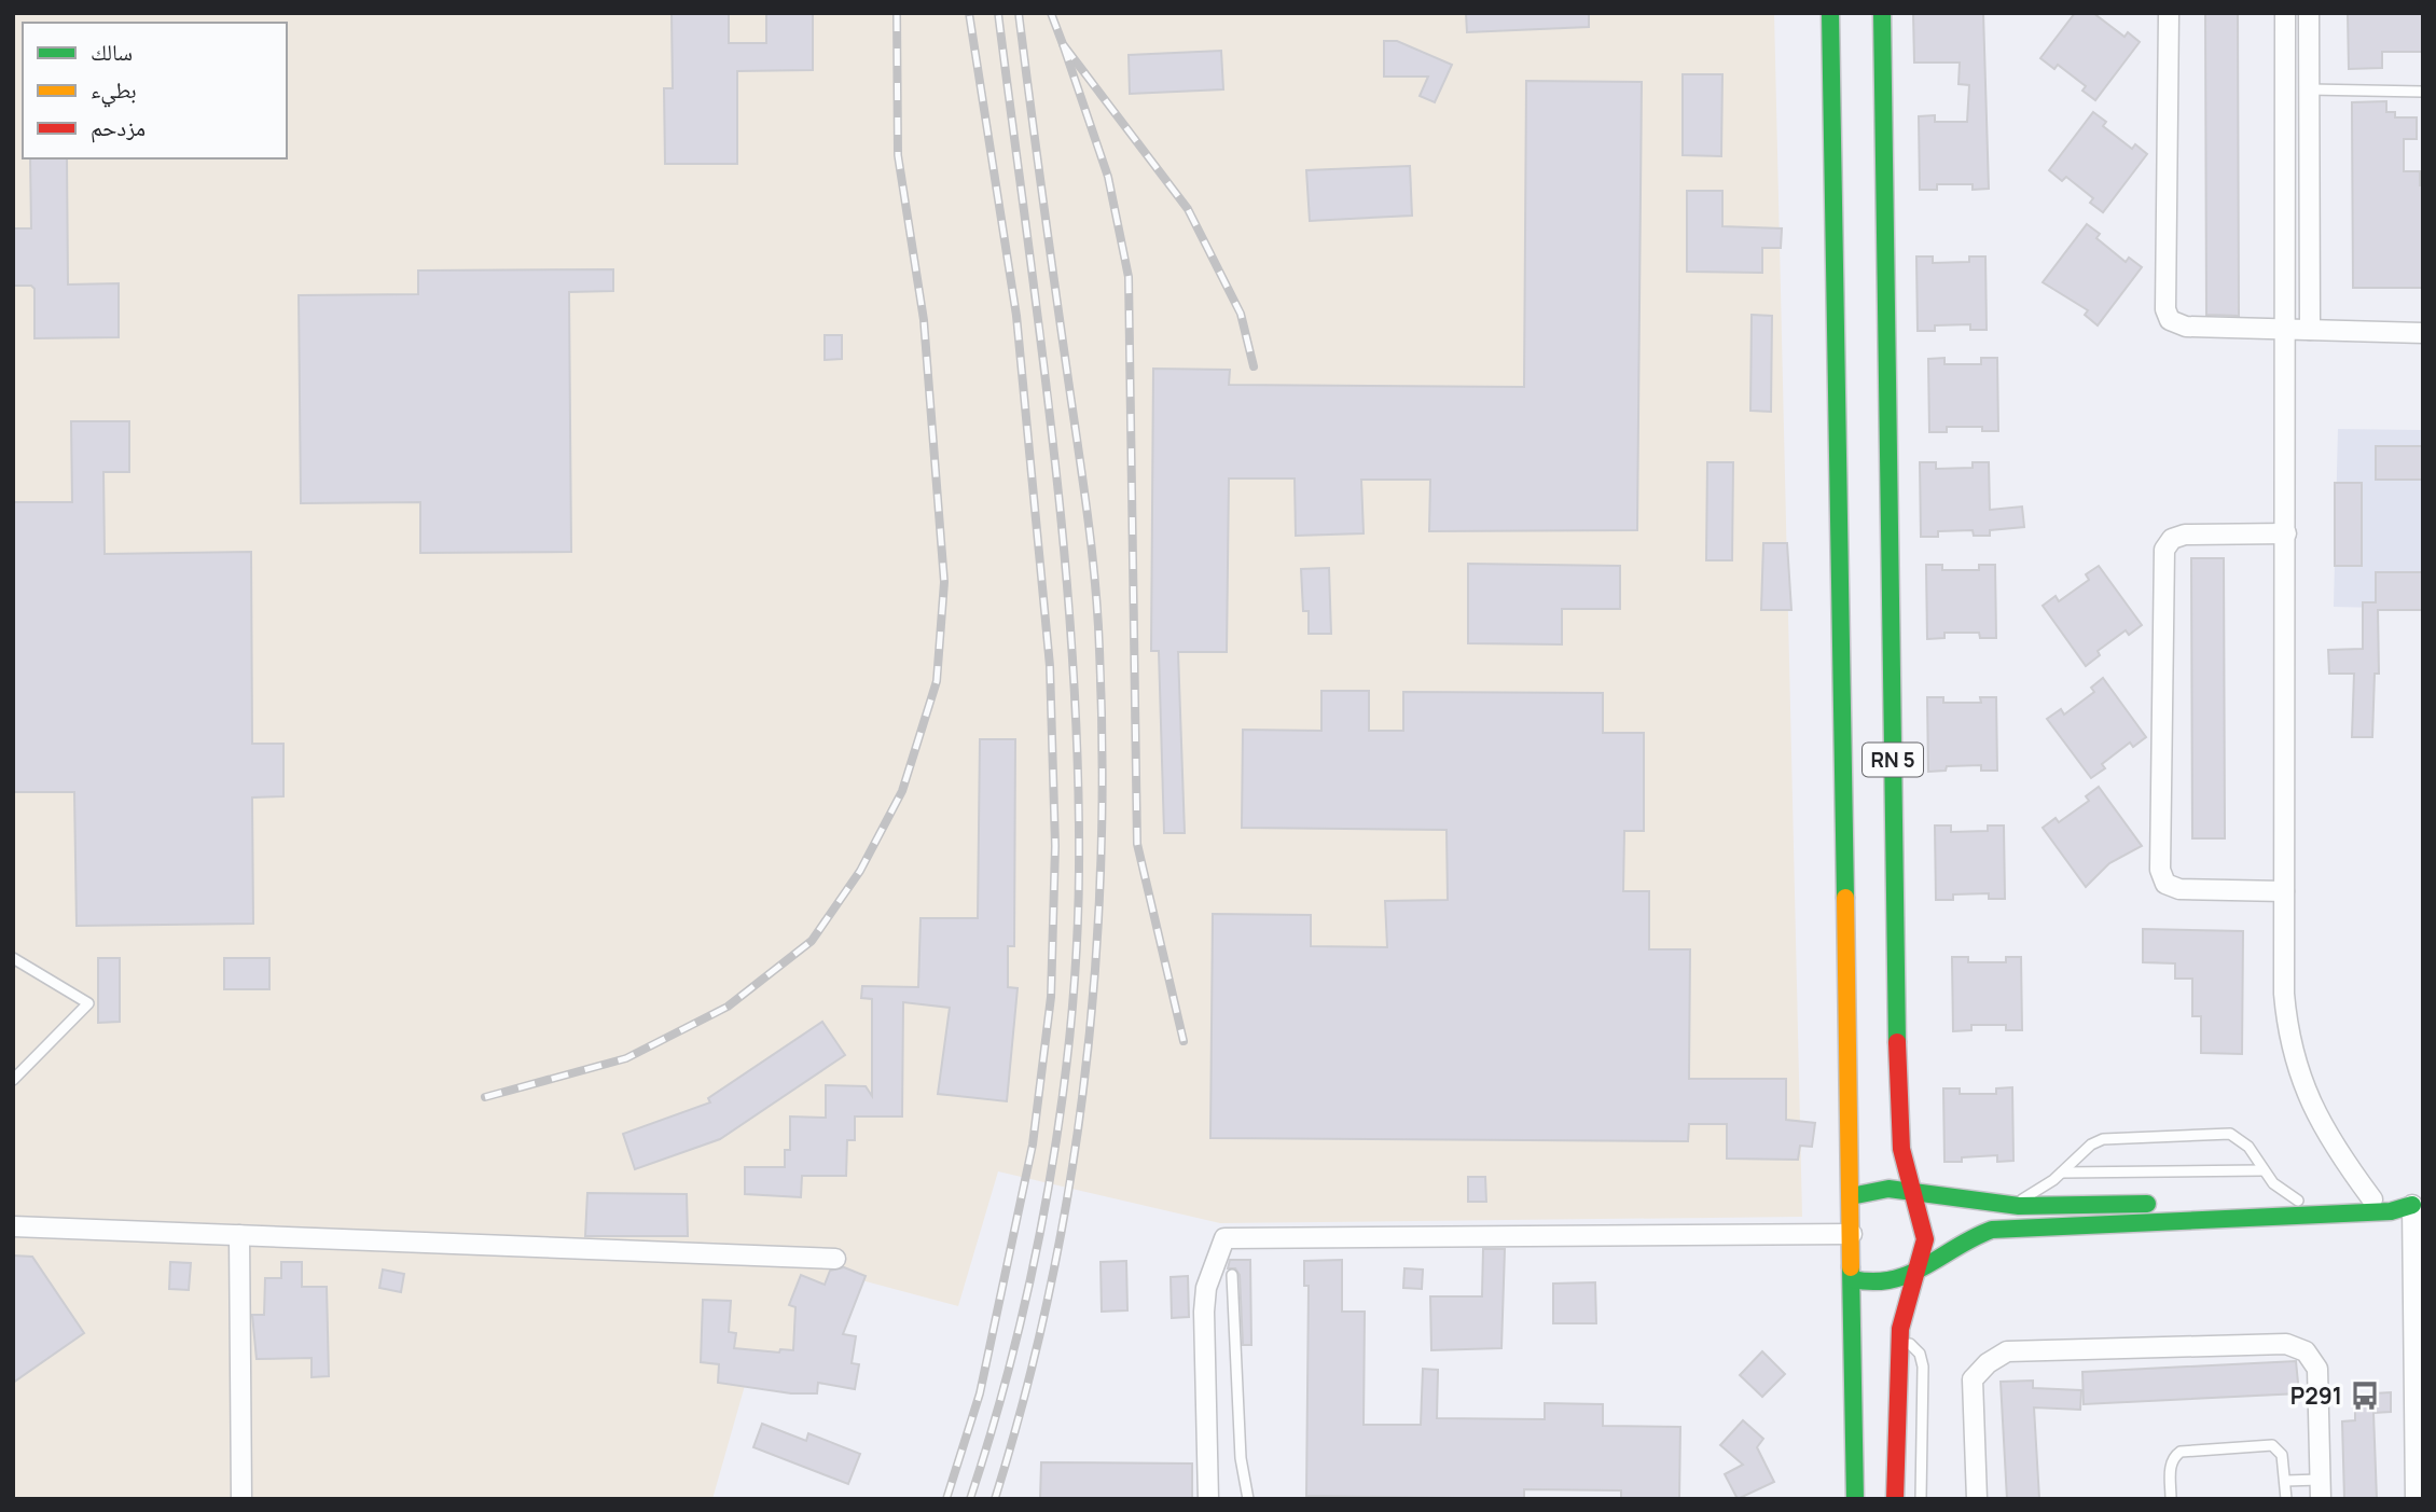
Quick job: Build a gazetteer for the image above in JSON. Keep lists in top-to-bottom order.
{
  "streets": {
    "main road": ["RN 5"]
  },
  "places": {
    "bus stop": ["P291"]
  },
  "legend": ["سالك", "بطيء", "مزدحم"]
}
